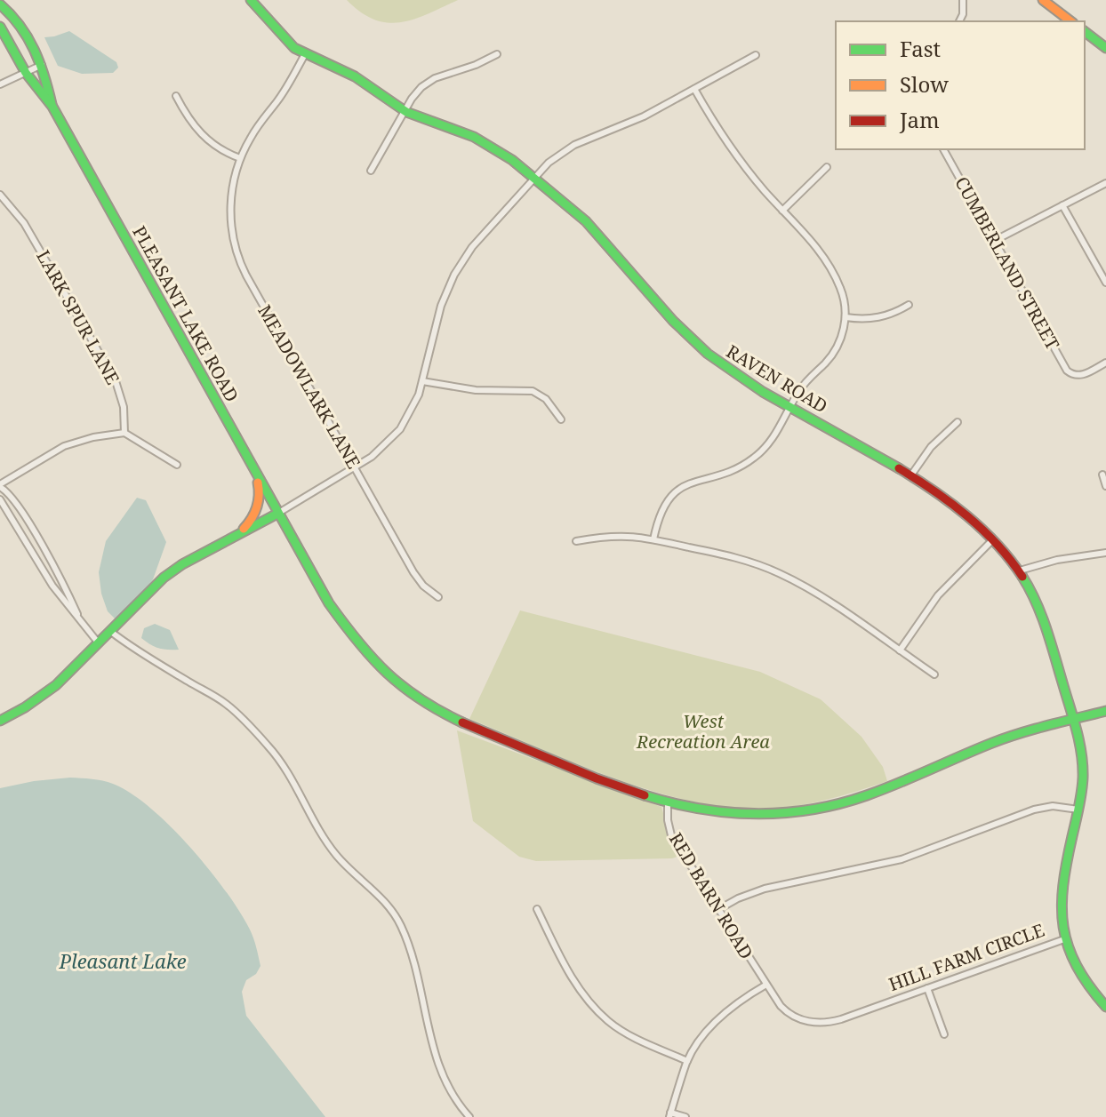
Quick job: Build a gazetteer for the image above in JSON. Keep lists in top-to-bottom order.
{
  "streets": {
    "street": [
      "CUMBERLAND STREET",
      "PLEASANT LAKE ROAD",
      "LARK SPUR LANE",
      "RAVEN ROAD",
      "MEADOWLARK LANE",
      "RED BARN ROAD",
      "HILL FARM CIRCLE"
    ]
  },
  "crossings": [
    ["PLEASANT LAKE ROAD", "RAVEN ROAD"],
    ["PLEASANT LAKE ROAD", "RED BARN ROAD"],
    ["PLEASANT LAKE ROAD", "HILL FARM CIRCLE"],
    ["RAVEN ROAD", "MEADOWLARK LANE"],
    ["RAVEN ROAD", "HILL FARM CIRCLE"],
    ["RED BARN ROAD", "HILL FARM CIRCLE"]
  ],
  "water": ["Pleasant Lake"],
  "parks": ["West Recreation Area"],
  "legend": ["Fast", "Slow", "Jam"]
}
